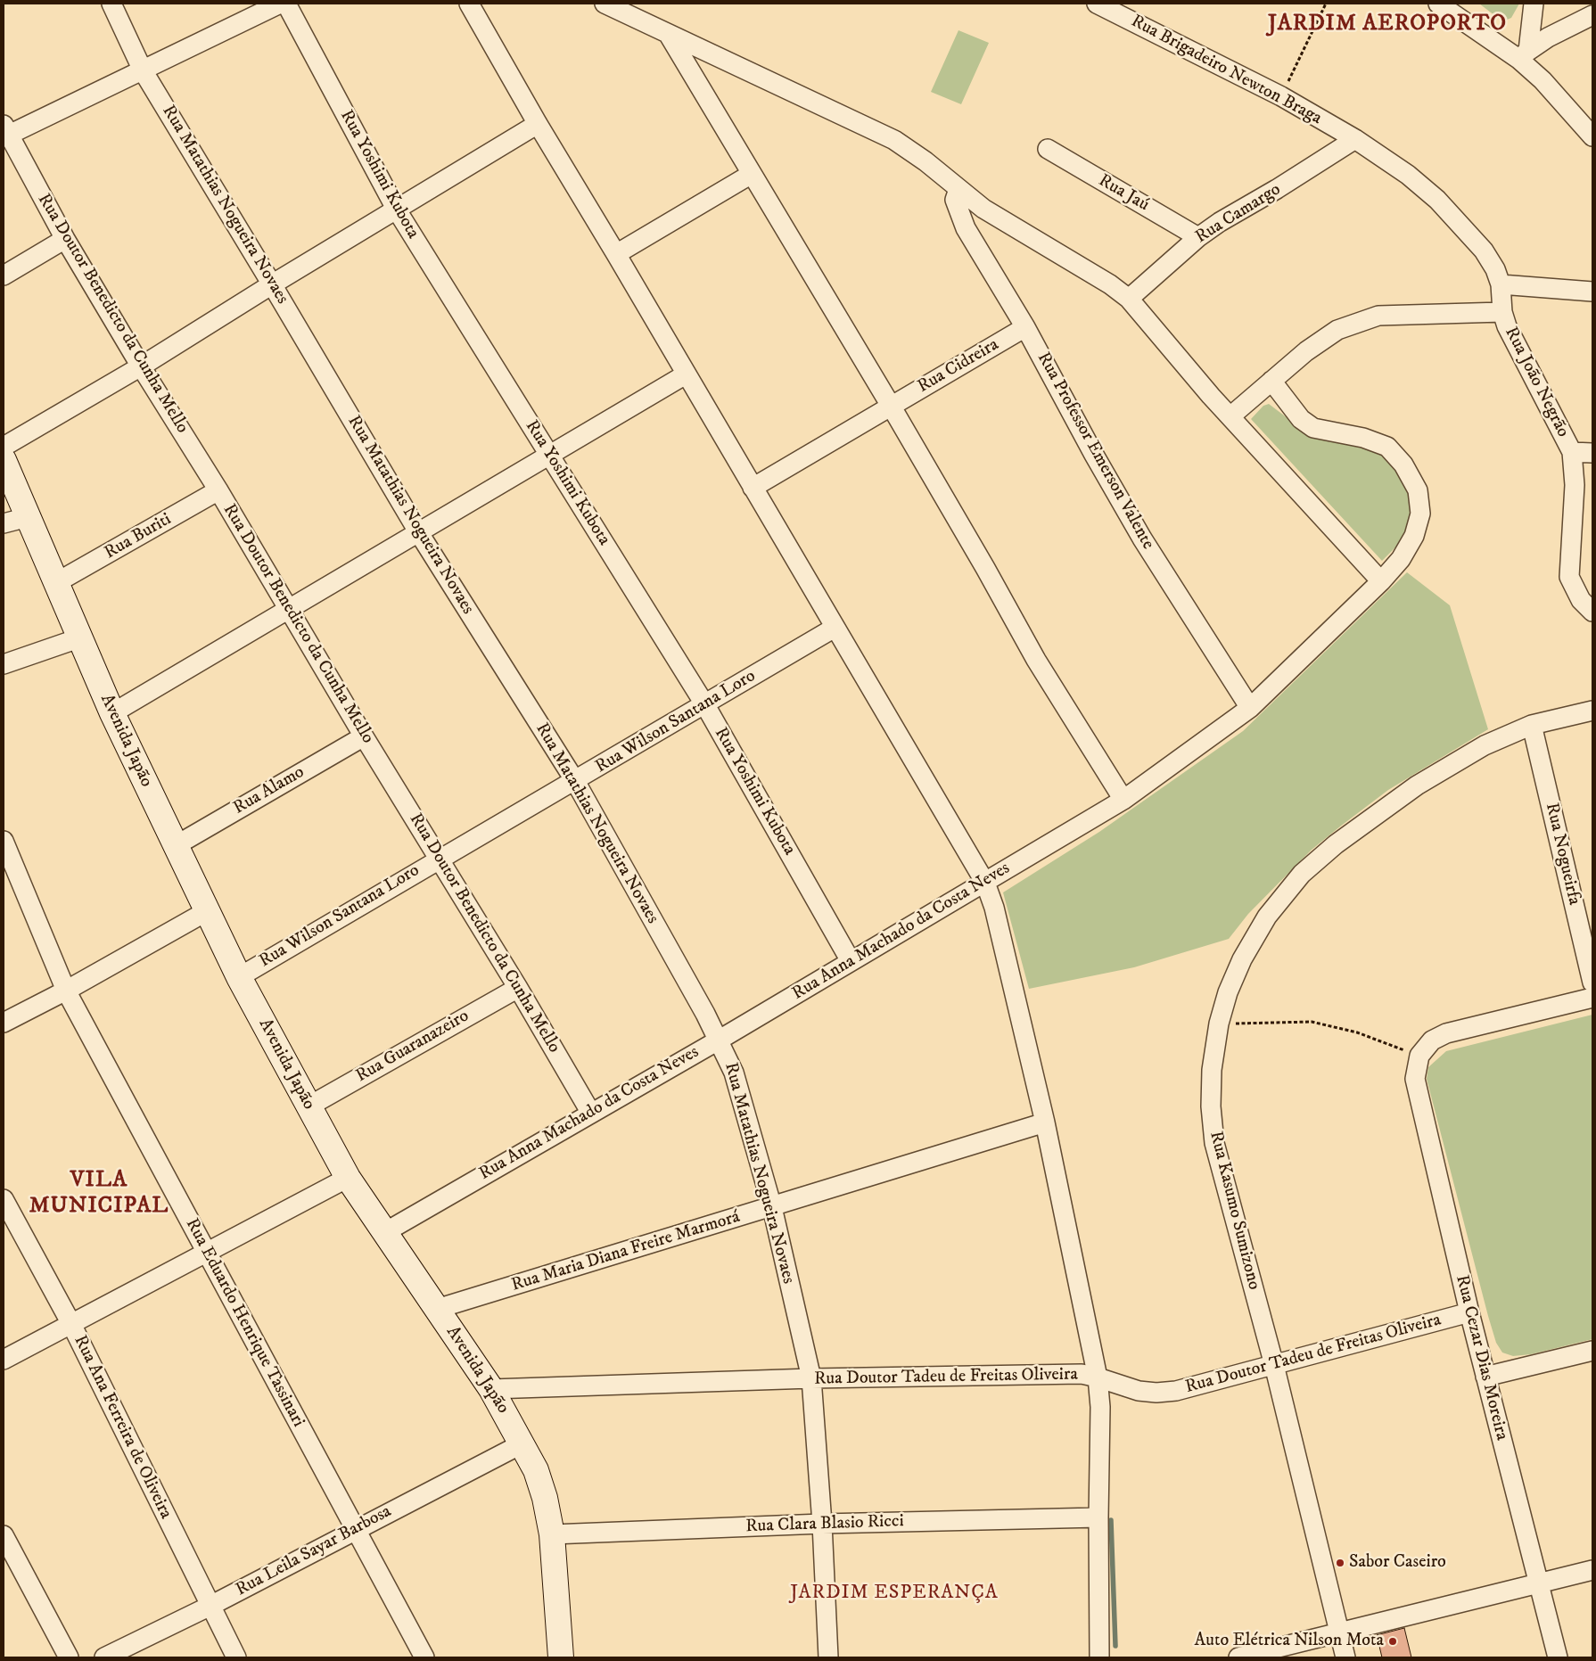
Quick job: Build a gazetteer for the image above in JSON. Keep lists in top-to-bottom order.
{
  "streets": {
    "main road": ["Avenida Japão"],
    "street": [
      "Rua Brigadeiro Newton Braga",
      "Rua Yoshimi Kubota",
      "Rua Jaú",
      "Rua Matathias Nogueira Novaes",
      "Rua Camargo",
      "Rua Doutor Benedicto da Cunha Mello",
      "Rua Cidreira",
      "Rua João Negrão",
      "Rua Professor Emerson Valente",
      "Rua Buriti",
      "Rua Wilson Santana Loro",
      "Rua Alamo",
      "Rua Nogueirfa",
      "Rua Anna Machado da Costa Neves",
      "Rua Guaranazeiro",
      "Rua Kasumo Sumizono",
      "Rua Maria Diana Freire Marmorá",
      "Rua Eduardo Henrique Tassinari",
      "Rua Doutor Tadeu de Freitas Oliveira",
      "Rua Cezar Dias Moreira",
      "Rua Ana Ferreira de Oliveira",
      "Rua Clara Blasio Ricci",
      "Rua Leila Sayar Barbosa"
    ]
  },
  "crossings": [
    ["Rua Brigadeiro Newton Braga", "Rua Camargo"],
    ["Rua Brigadeiro Newton Braga", "Rua João Negrão"],
    ["Rua Yoshimi Kubota", "Rua Wilson Santana Loro"],
    ["Rua Yoshimi Kubota", "Rua Anna Machado da Costa Neves"],
    ["Rua Jaú", "Rua Camargo"],
    ["Rua Matathias Nogueira Novaes", "Rua Wilson Santana Loro"],
    ["Rua Matathias Nogueira Novaes", "Rua Anna Machado da Costa Neves"],
    ["Rua Matathias Nogueira Novaes", "Rua Maria Diana Freire Marmorá"],
    ["Rua Matathias Nogueira Novaes", "Rua Doutor Tadeu de Freitas Oliveira"],
    ["Rua Matathias Nogueira Novaes", "Rua Clara Blasio Ricci"],
    ["Rua Camargo", "Rua João Negrão"],
    ["Rua Doutor Benedicto da Cunha Mello", "Rua Buriti"],
    ["Rua Doutor Benedicto da Cunha Mello", "Rua Wilson Santana Loro"],
    ["Rua Doutor Benedicto da Cunha Mello", "Rua Alamo"],
    ["Rua Doutor Benedicto da Cunha Mello", "Rua Anna Machado da Costa Neves"],
    ["Rua Doutor Benedicto da Cunha Mello", "Rua Guaranazeiro"],
    ["Rua Cidreira", "Rua Professor Emerson Valente"],
    ["Rua João Negrão", "Rua Anna Machado da Costa Neves"],
    ["Rua Professor Emerson Valente", "Rua Anna Machado da Costa Neves"],
    ["Rua Buriti", "Avenida Japão"],
    ["Rua Wilson Santana Loro", "Avenida Japão"],
    ["Avenida Japão", "Rua Alamo"],
    ["Avenida Japão", "Rua Anna Machado da Costa Neves"],
    ["Avenida Japão", "Rua Guaranazeiro"],
    ["Avenida Japão", "Rua Maria Diana Freire Marmorá"],
    ["Avenida Japão", "Rua Doutor Tadeu de Freitas Oliveira"],
    ["Avenida Japão", "Rua Clara Blasio Ricci"],
    ["Avenida Japão", "Rua Leila Sayar Barbosa"],
    ["Rua Nogueirfa", "Rua Kasumo Sumizono"],
    ["Rua Kasumo Sumizono", "Rua Doutor Tadeu de Freitas Oliveira"],
    ["Rua Eduardo Henrique Tassinari", "Rua Leila Sayar Barbosa"],
    ["Rua Doutor Tadeu de Freitas Oliveira", "Rua Cezar Dias Moreira"],
    ["Rua Ana Ferreira de Oliveira", "Rua Leila Sayar Barbosa"]
  ],
  "districts": ["JARDIM AEROPORTO", "VILA MUNICIPAL", "JARDIM ESPERANÇA"],
  "places": ["Sabor Caseiro", "Auto Elétrica Nilson Mota"]
}
